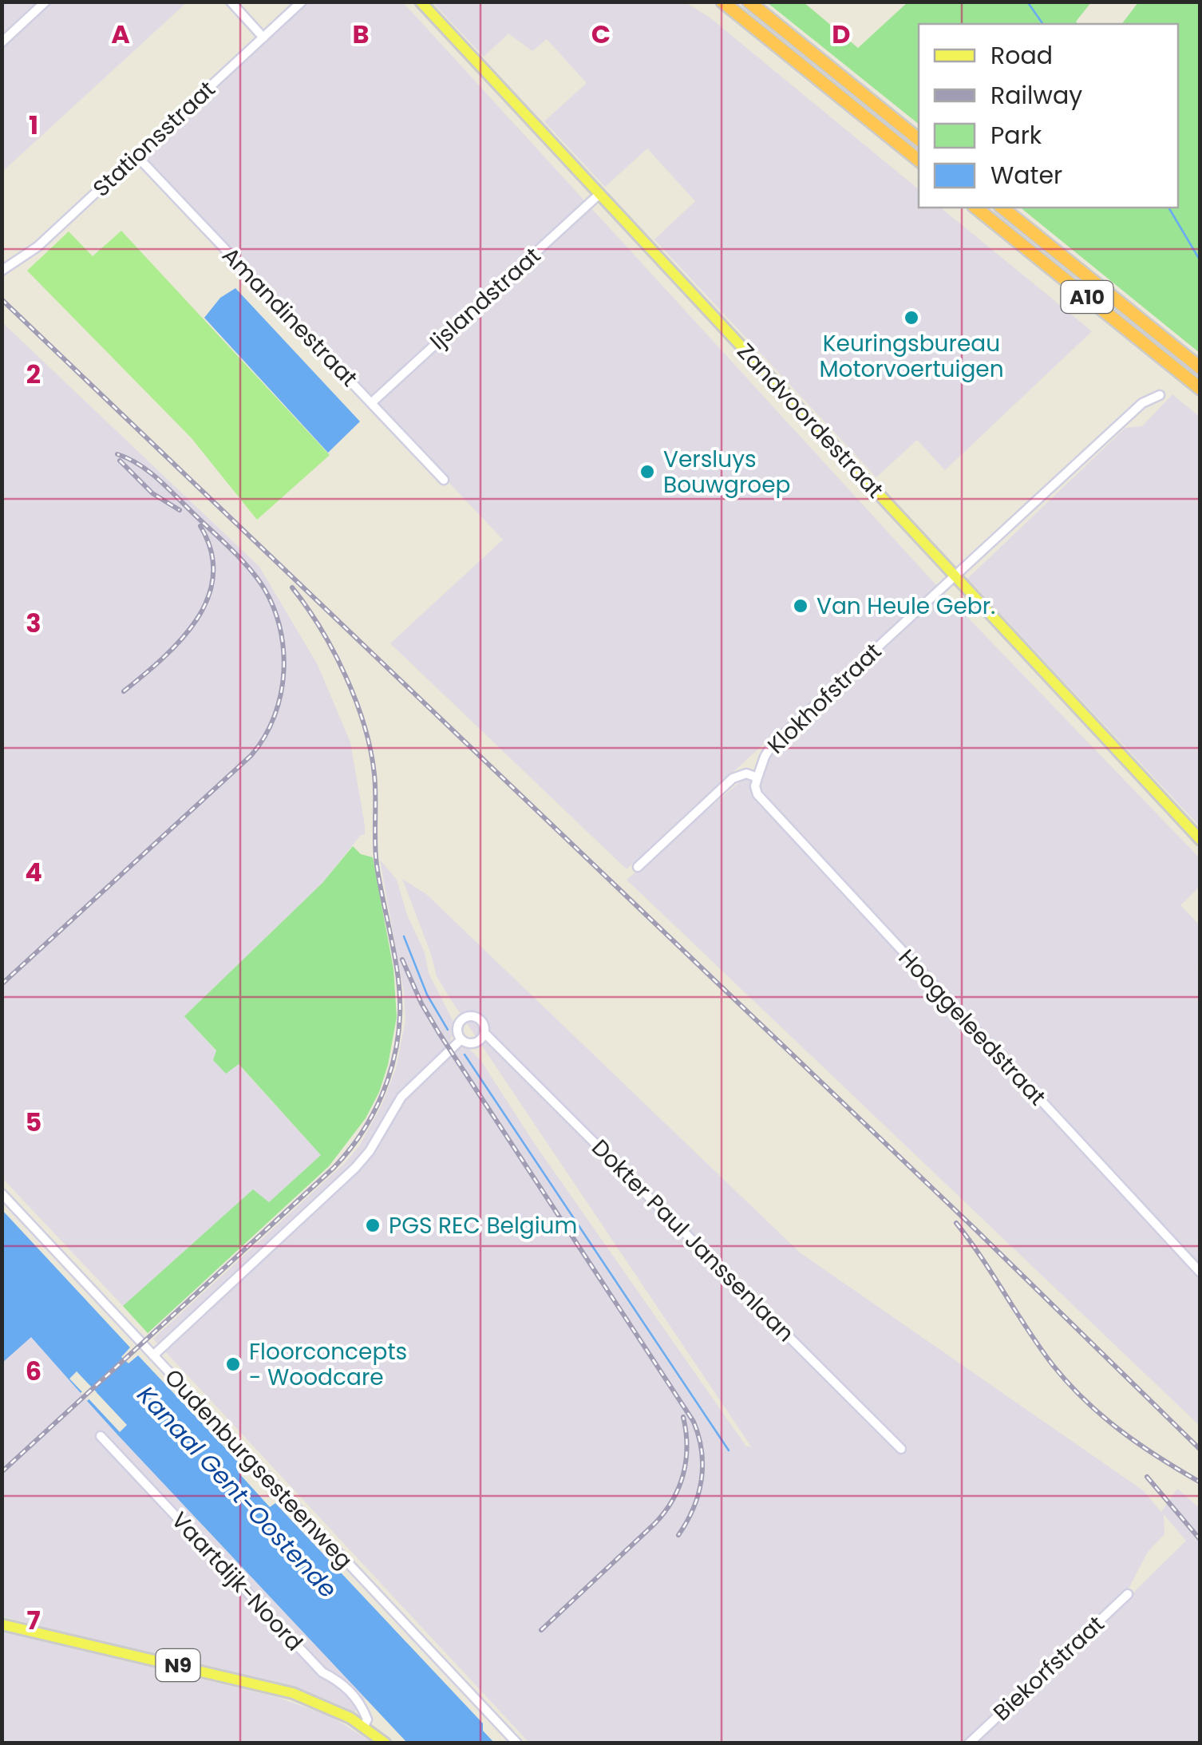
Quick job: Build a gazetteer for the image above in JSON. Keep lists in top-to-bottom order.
{
  "streets": {
    "highway": ["A10"],
    "main road": ["Zandvoordestraat", "N9"],
    "street": [
      "Stationsstraat",
      "Ijslandstraat",
      "Amandinestraat",
      "Klokhofstraat",
      "Hooggeleedstraat",
      "Dokter Paul Janssenlaan",
      "Oudenburgsesteenweg",
      "Vaartdijk-Noord",
      "Biekorfstraat"
    ]
  },
  "crossings": [
    ["Stationsstraat", "Amandinestraat"],
    ["Ijslandstraat", "Amandinestraat"],
    ["Ijslandstraat", "Zandvoordestraat"],
    ["Zandvoordestraat", "Klokhofstraat"],
    ["Klokhofstraat", "Hooggeleedstraat"],
    ["Dokter Paul Janssenlaan", "Oudenburgsesteenweg"],
    ["Vaartdijk-Noord", "N9"]
  ],
  "water": ["Kanaal Gent-Oostende"],
  "places": [
    "Keuringsbureau Motorvoertuigen",
    "Versluys Bouwgroep",
    "Van Heule Gebr.",
    "PGS REC Belgium",
    "Floorconcepts - Woodcare"
  ],
  "legend": [
    "Road",
    "Railway",
    "Park",
    "Water"
  ],
  "grid": {
    "columns": [
      "A",
      "B",
      "C",
      "D"
    ],
    "rows": [
      "1",
      "2",
      "3",
      "4",
      "5",
      "6",
      "7"
    ]
  }
}
